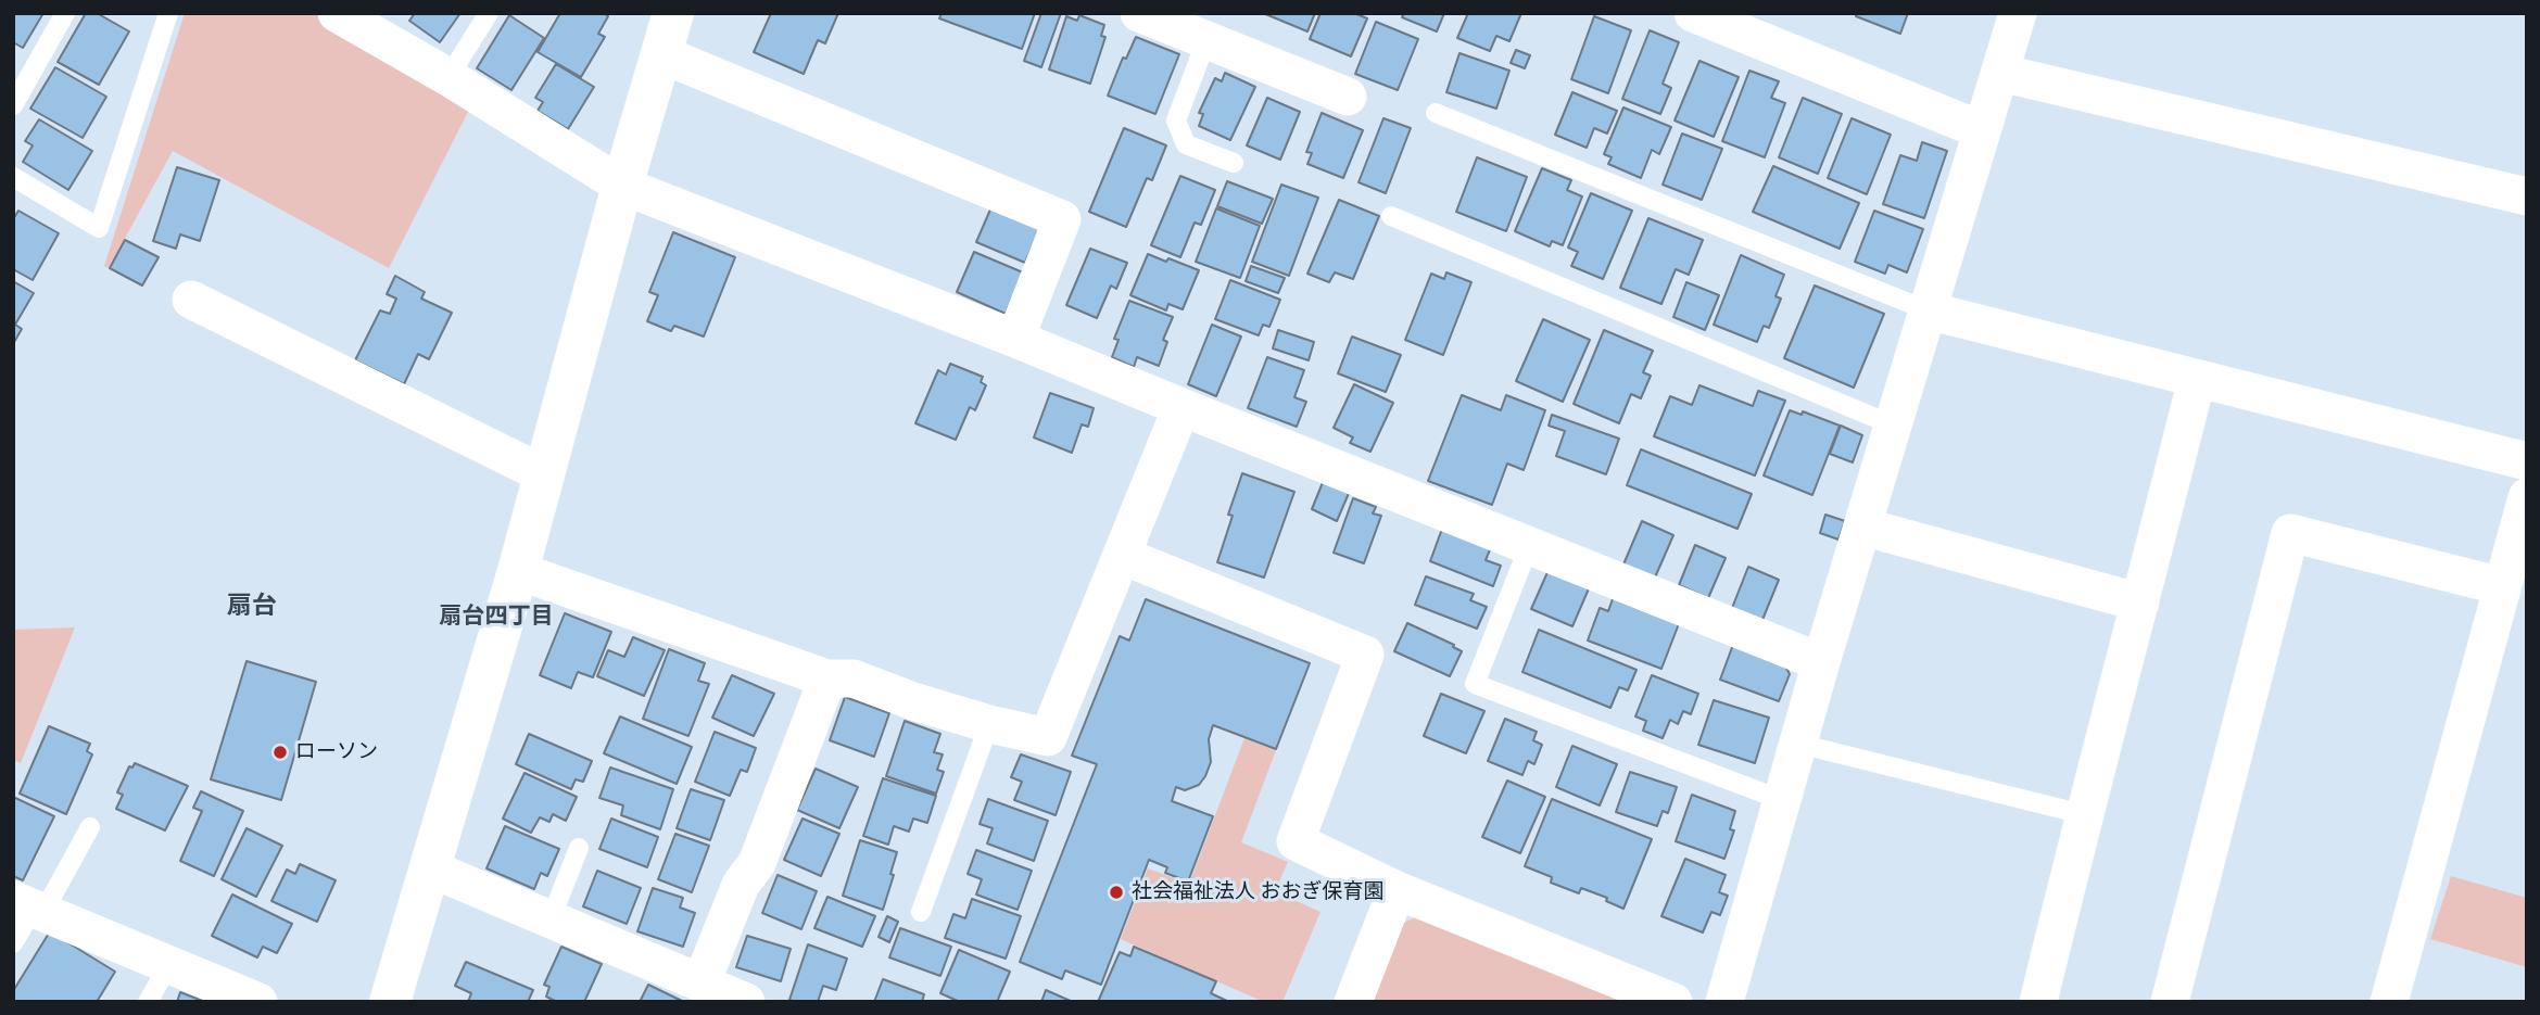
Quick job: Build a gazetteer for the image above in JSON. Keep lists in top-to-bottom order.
{
  "districts": ["扇台", "扇台四丁目"],
  "places": ["ローソン", "社会福祉法人 おおぎ保育園"]
}
